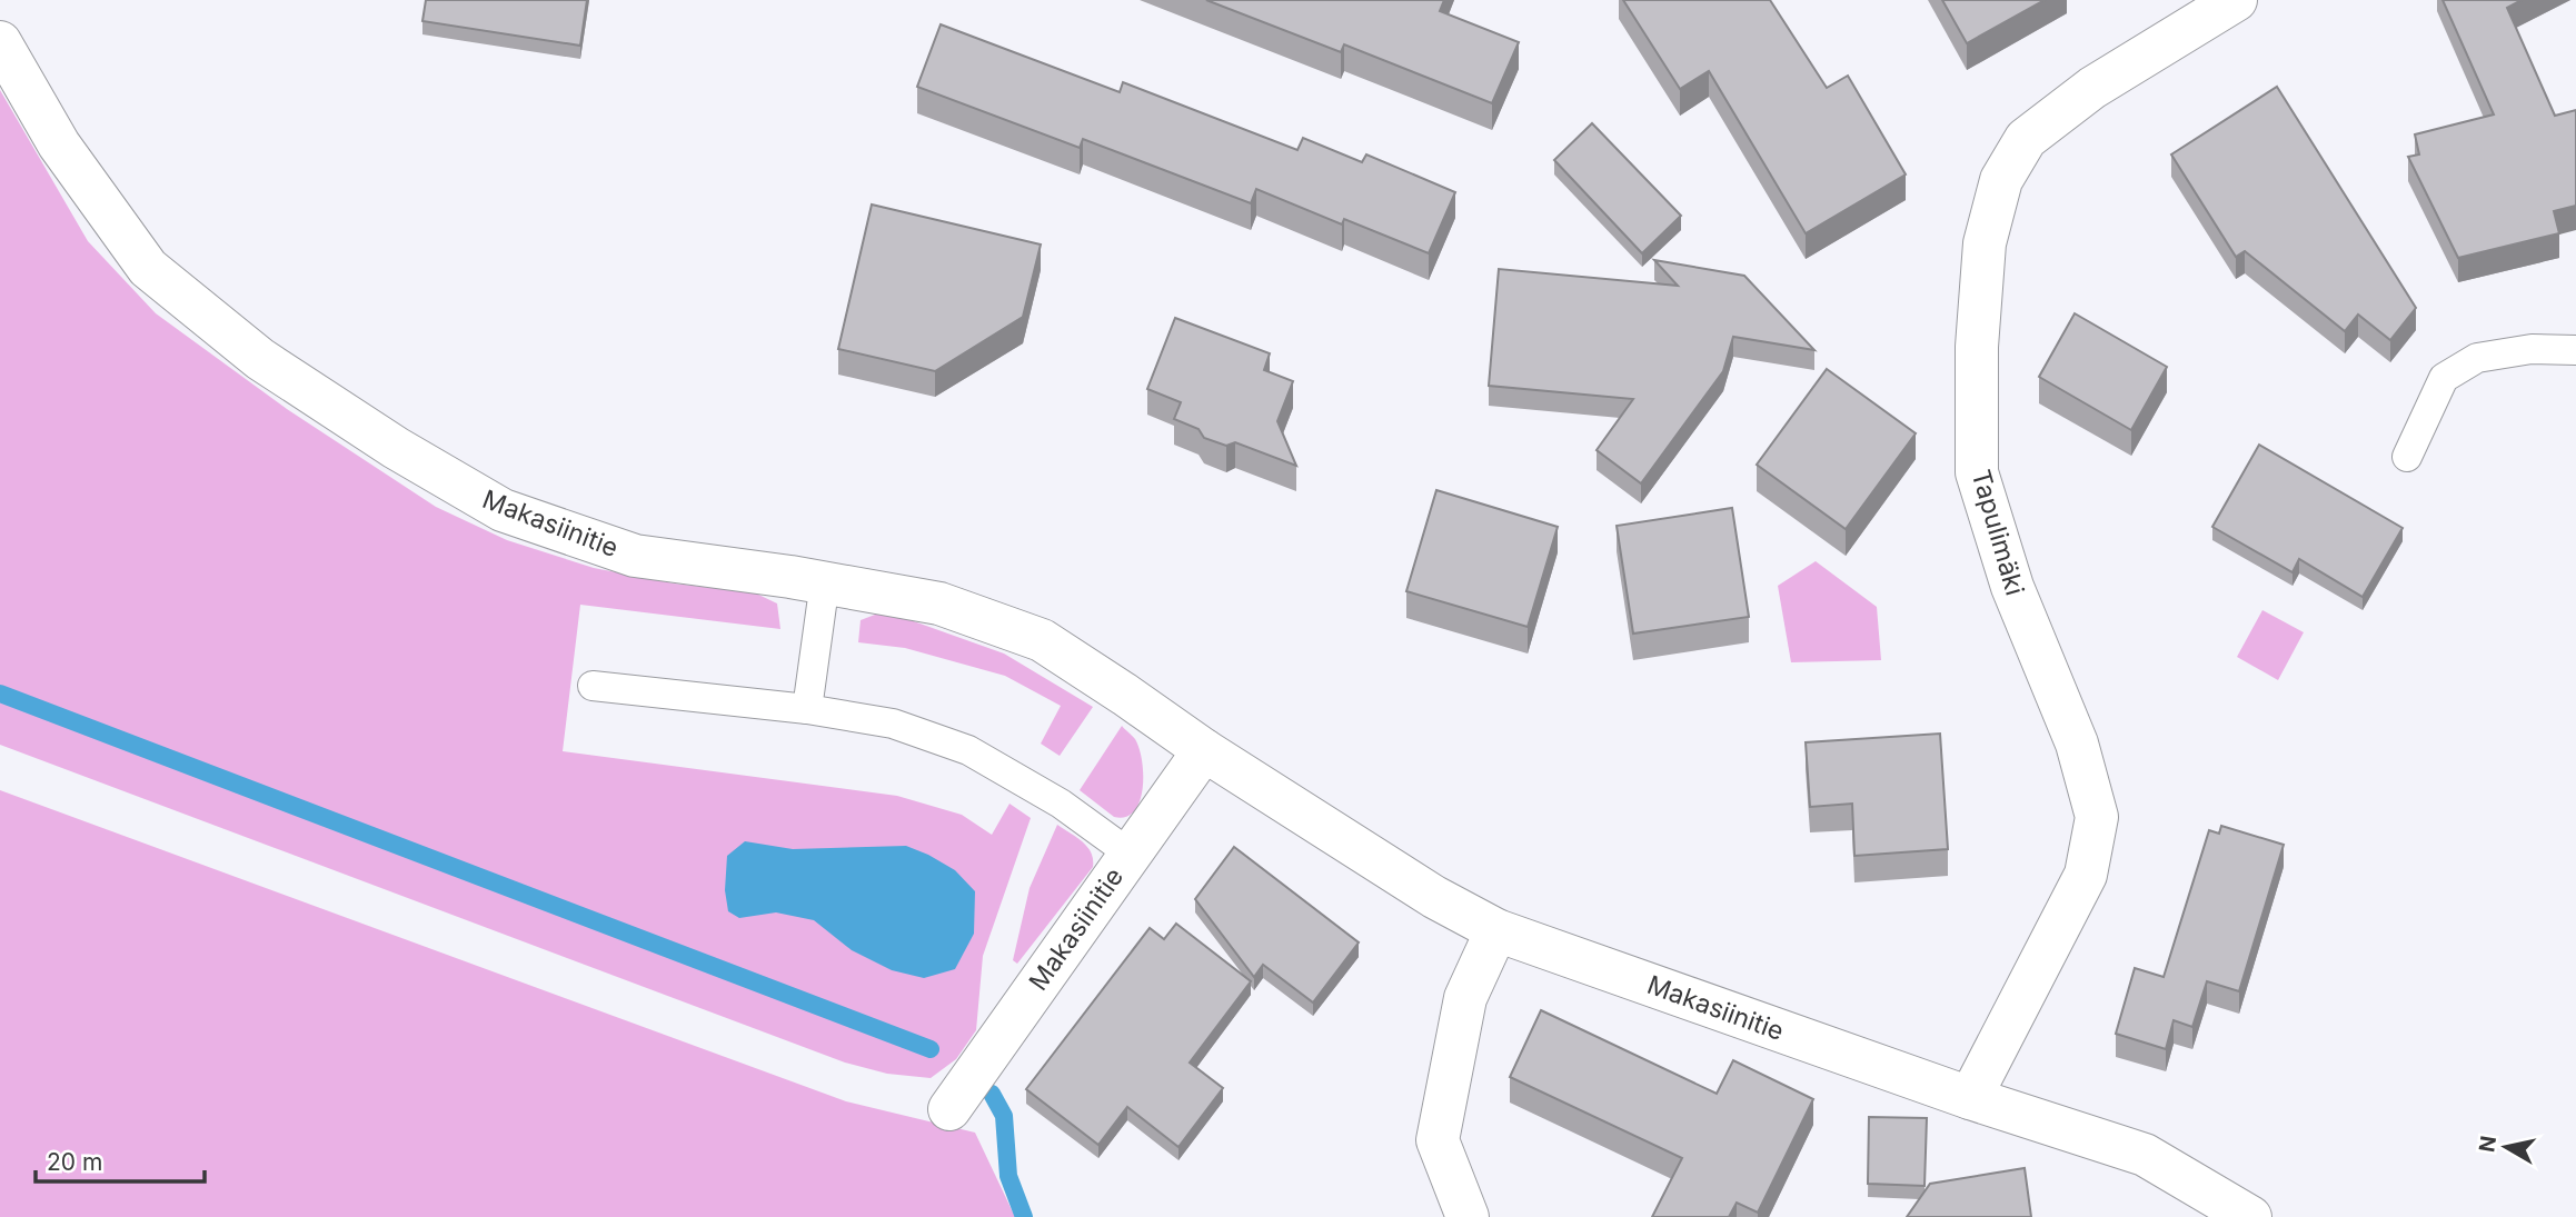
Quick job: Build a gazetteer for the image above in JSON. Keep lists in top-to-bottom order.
{
  "streets": {
    "street": ["Makasiinitie", "Tapulimäki"]
  },
  "crossings": [
    ["Makasiinitie", "Tapulimäki"]
  ],
  "scale_bar": "20 m",
  "north": "left"
}
